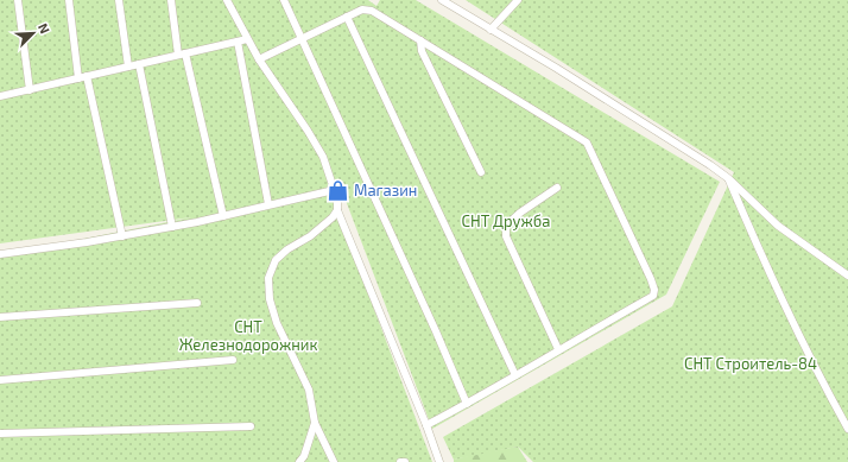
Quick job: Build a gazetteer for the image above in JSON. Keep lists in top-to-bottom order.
{
  "parks": ["СНТ Дружба", "СНТ Железнодорожник", "СНТ Строитель-84"],
  "places": {
    "shop": ["Магазин"]
  },
  "north": "top right"
}
